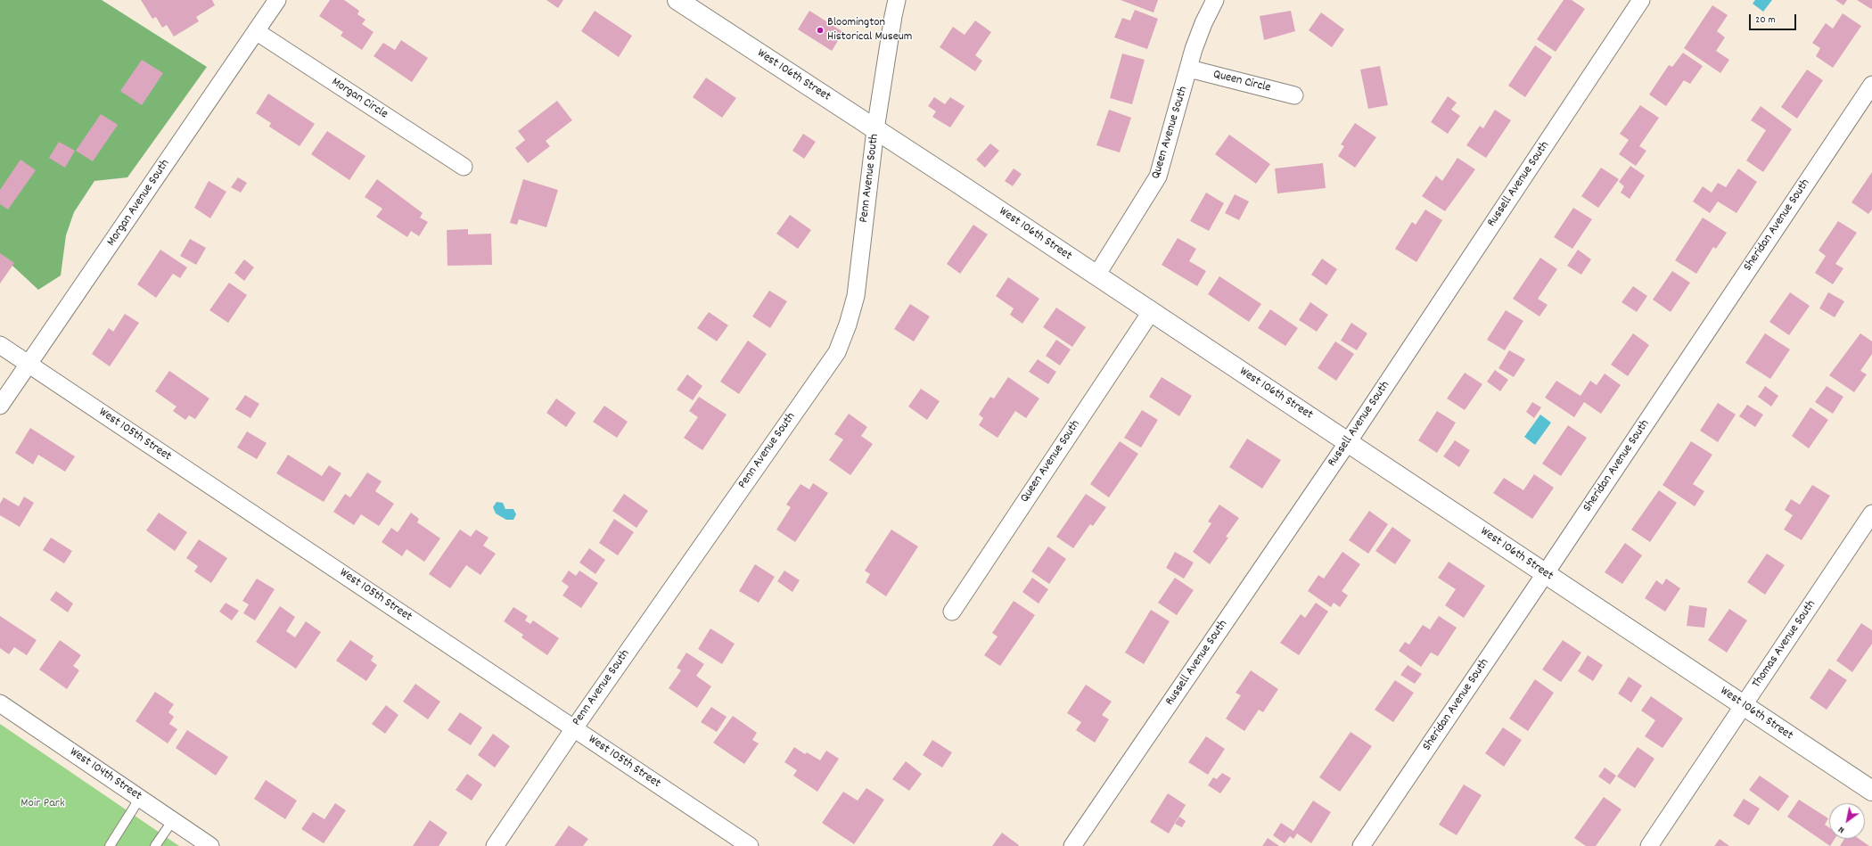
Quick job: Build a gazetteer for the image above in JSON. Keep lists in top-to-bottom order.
{
  "streets": {
    "street": [
      "West 106th Street",
      "Queen Circle",
      "Morgan Circle",
      "Queen Avenue South",
      "Penn Avenue South",
      "Russell Avenue South",
      "Morgan Avenue South",
      "Sheridan Avenue South",
      "West 105th Street",
      "Thomas Avenue South",
      "West 104th Street"
    ]
  },
  "crossings": [
    ["West 106th Street", "Queen Avenue South"],
    ["West 106th Street", "Penn Avenue South"],
    ["West 106th Street", "Russell Avenue South"],
    ["West 106th Street", "Sheridan Avenue South"],
    ["West 106th Street", "Thomas Avenue South"],
    ["Queen Circle", "Queen Avenue South"],
    ["Morgan Circle", "Morgan Avenue South"],
    ["Penn Avenue South", "West 105th Street"],
    ["Morgan Avenue South", "West 105th Street"]
  ],
  "parks": ["Moir Park"],
  "places": ["Bloomington Historical Museum"],
  "scale_bar": "20 m",
  "north": "bottom left"
}
